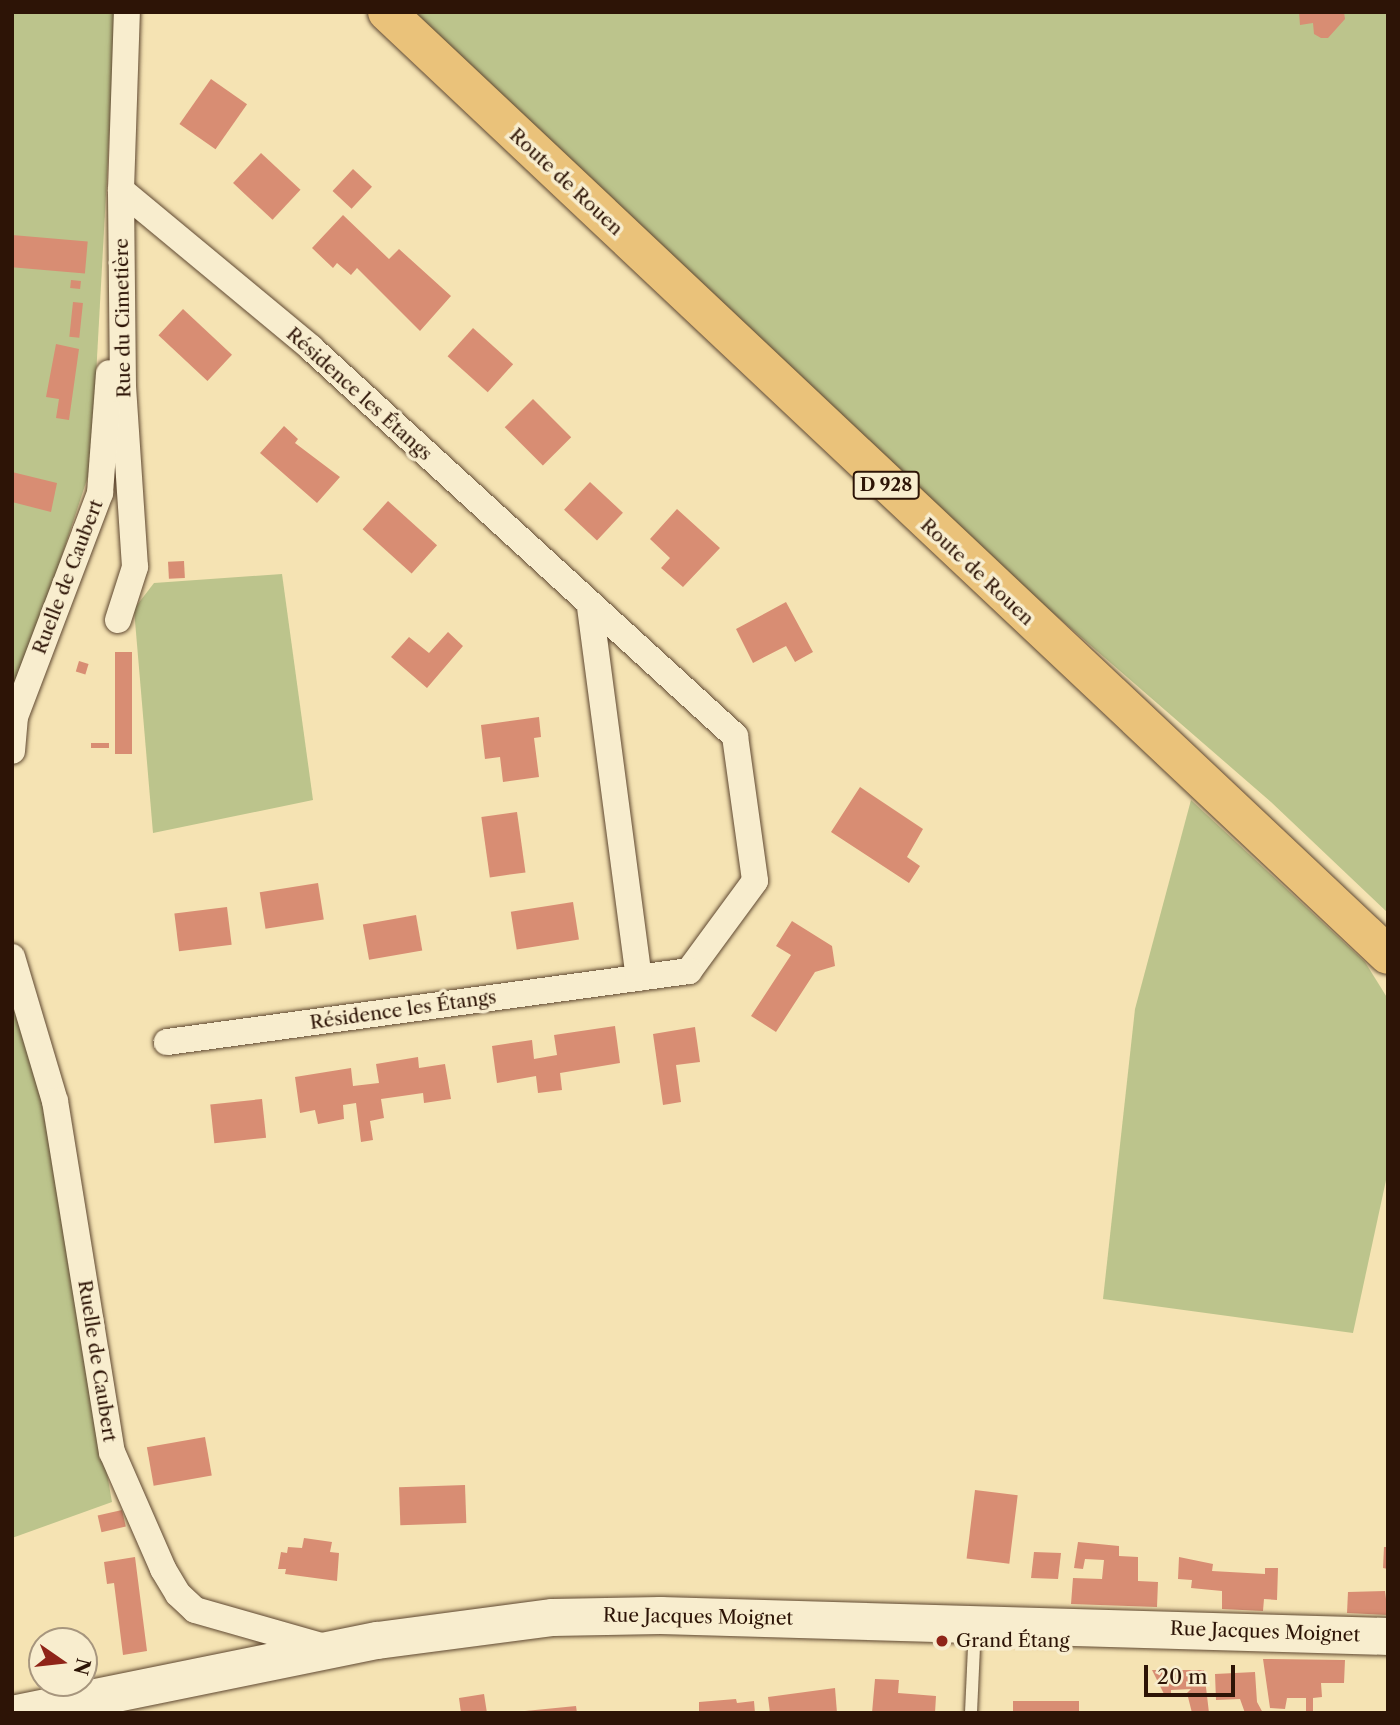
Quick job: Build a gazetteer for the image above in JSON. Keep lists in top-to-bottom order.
{
  "streets": {
    "main road": ["Route de Rouen", "D 928", "Rue Jacques Moignet"],
    "street": ["Rue du Cimetière", "Résidence les Étangs", "Ruelle de Caubert"]
  },
  "crossings": [
    ["Rue du Cimetière", "Résidence les Étangs"],
    ["Rue du Cimetière", "Ruelle de Caubert"],
    ["Résidence les Étangs", "Ruelle de Caubert"],
    ["Ruelle de Caubert", "Rue Jacques Moignet"]
  ],
  "places": ["Grand Étang"],
  "scale_bar": "20 m",
  "north": "right"
}
